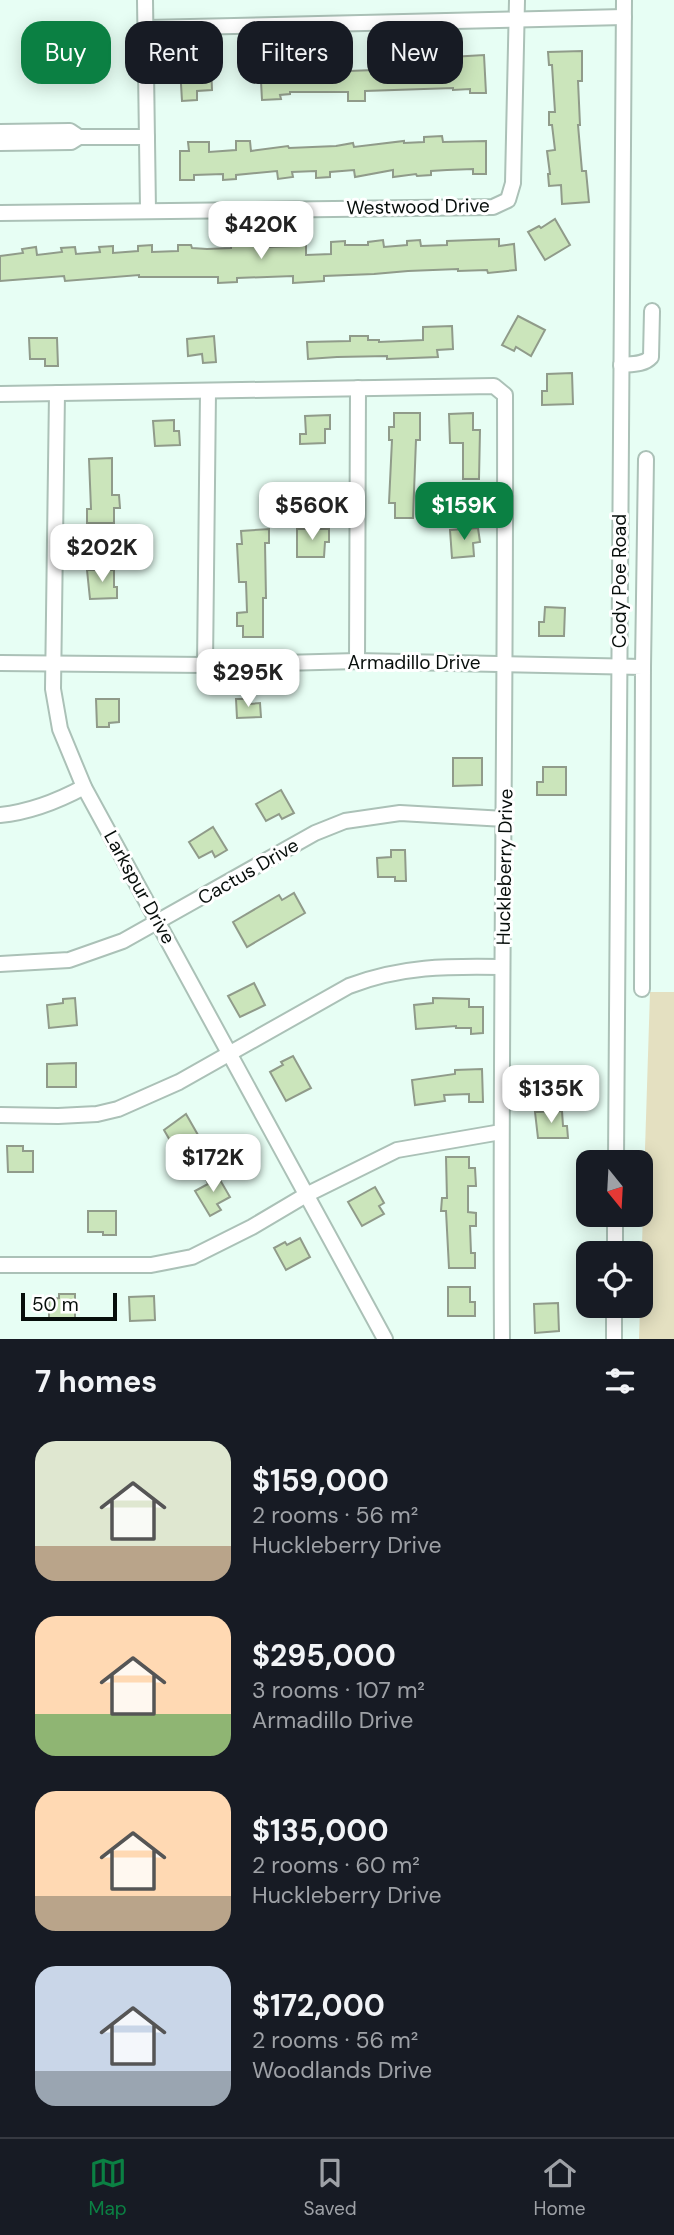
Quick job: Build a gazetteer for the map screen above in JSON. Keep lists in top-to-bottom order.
{
  "streets": {
    "street": [
      "Westwood Drive",
      "Cody Poe Road",
      "Armadillo Drive",
      "Huckleberry Drive",
      "Cactus Drive",
      "Larkspur Drive"
    ]
  },
  "crossings": [
    ["Cody Poe Road", "Armadillo Drive"],
    ["Armadillo Drive", "Huckleberry Drive"],
    ["Armadillo Drive", "Larkspur Drive"],
    ["Huckleberry Drive", "Cactus Drive"],
    ["Cactus Drive", "Larkspur Drive"]
  ],
  "scale_bar": "50 m",
  "north": "bottom",
  "page": {
    "chip": [
      "Buy",
      "Rent",
      "Filters",
      "New"
    ],
    "price": [
      "$420K",
      "$560K",
      "$159K",
      "$202K",
      "$295K",
      "$135K",
      "$172K"
    ],
    "scale": "50 m",
    "heading": "7 homes",
    "list": [
      {
        "name": "$159,000",
        "note": "2 rooms · 56 m² · Huckleberry Drive"
      },
      {
        "name": "$295,000",
        "note": "3 rooms · 107 m² · Armadillo Drive"
      },
      {
        "name": "$135,000",
        "note": "2 rooms · 60 m² · Huckleberry Drive"
      },
      {
        "name": "$172,000",
        "note": "2 rooms · 56 m² · Woodlands Drive"
      }
    ],
    "tabs": ["Map", "Saved", "Home"]
  }
}
